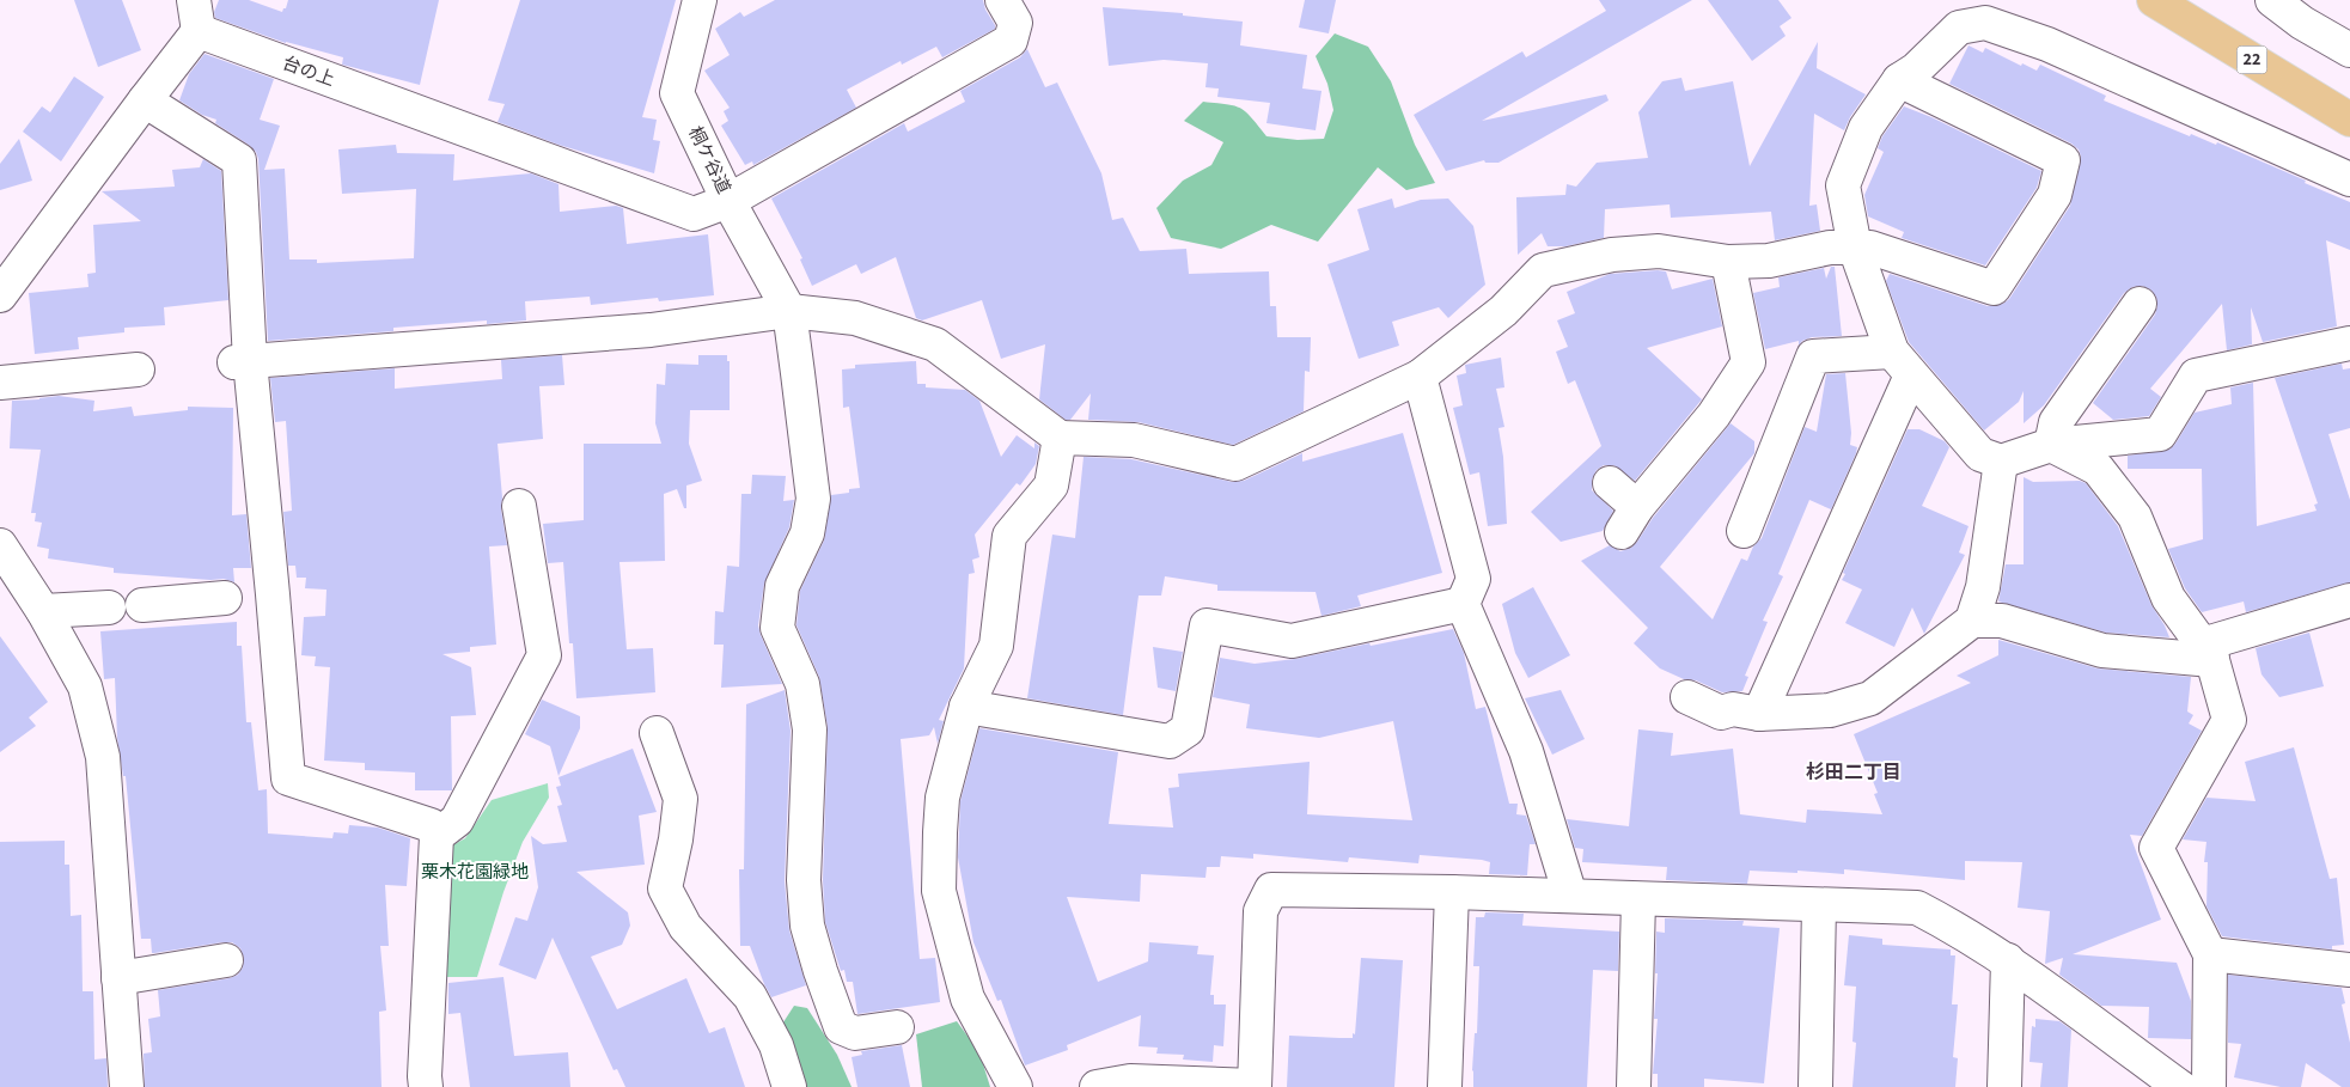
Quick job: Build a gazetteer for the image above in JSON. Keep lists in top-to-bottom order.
{
  "streets": {
    "main road": ["22"],
    "street": ["台の上", "桐ケ谷道"]
  },
  "crossings": [
    ["台の上", "桐ケ谷道"]
  ],
  "districts": ["杉田二丁目"],
  "parks": ["栗木花園緑地"]
}
